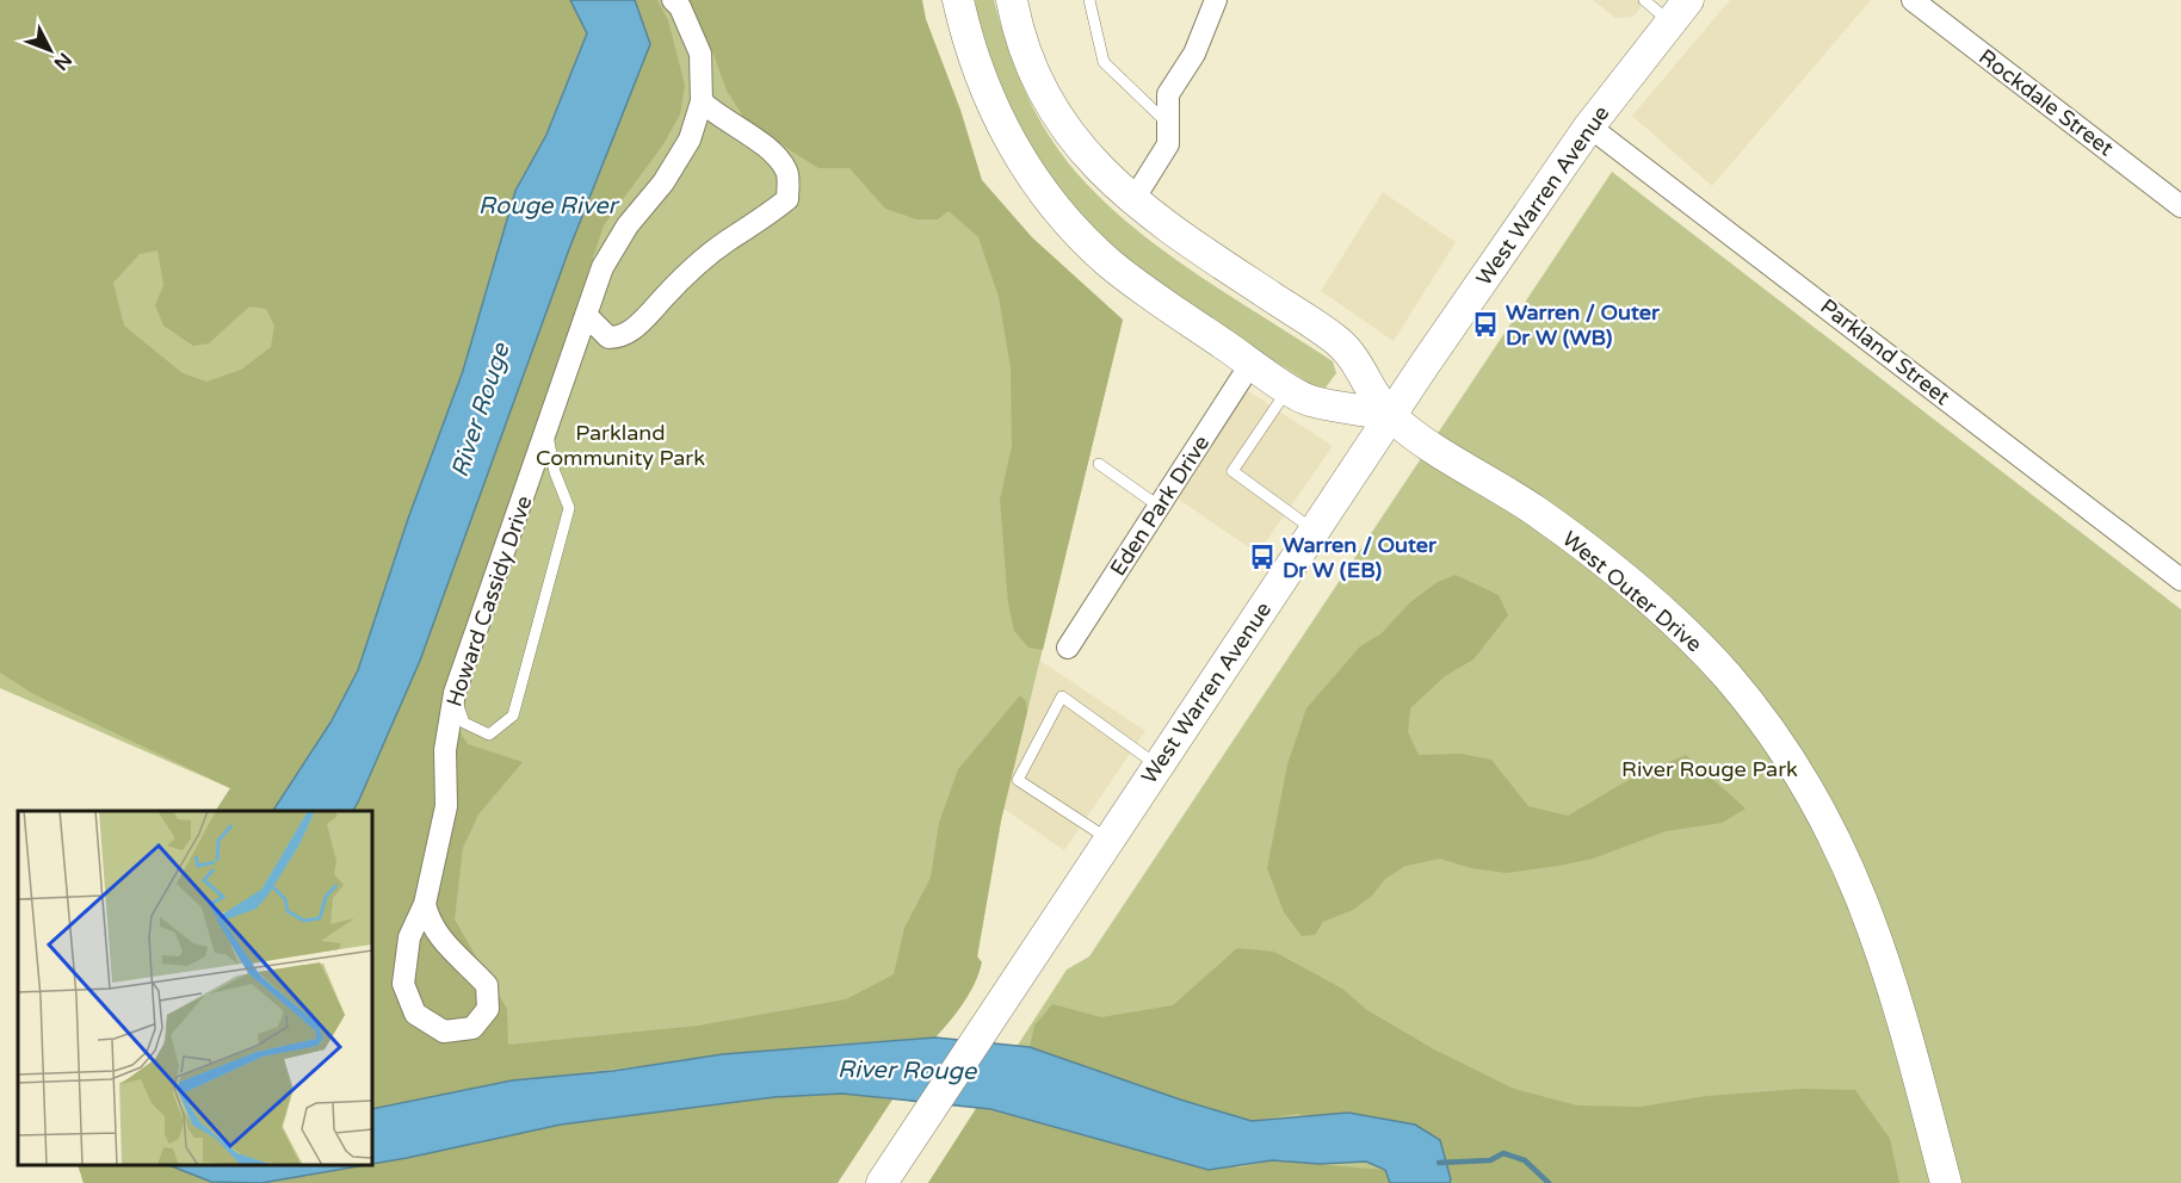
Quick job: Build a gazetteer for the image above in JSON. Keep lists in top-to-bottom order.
{
  "streets": {
    "main road": ["West Warren Avenue", "West Outer Drive"],
    "street": [
      "Rockdale Street",
      "Parkland Street",
      "Eden Park Drive",
      "Howard Cassidy Drive"
    ]
  },
  "crossings": [
    ["West Warren Avenue", "Parkland Street"],
    ["West Warren Avenue", "West Outer Drive"],
    ["Eden Park Drive", "West Outer Drive"]
  ],
  "water": ["Rouge River", "River Rouge"],
  "parks": ["Parkland Community Park", "River Rouge Park"],
  "places": {
    "bus stop": ["Warren / Outer Dr W (WB)", "Warren / Outer Dr W (EB)"]
  },
  "north": "bottom right"
}
